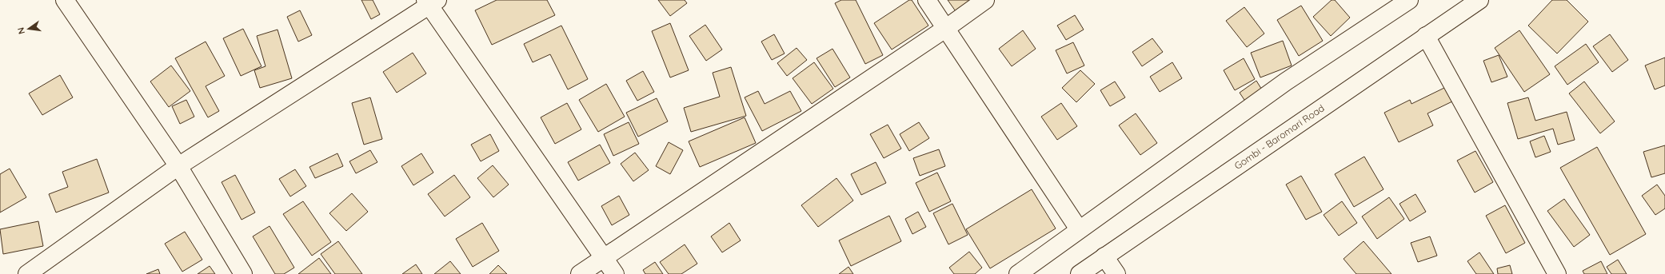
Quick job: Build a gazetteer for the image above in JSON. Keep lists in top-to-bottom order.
{
  "streets": {
    "street": ["Gombi - Baromari Road"]
  },
  "north": "left"
}
